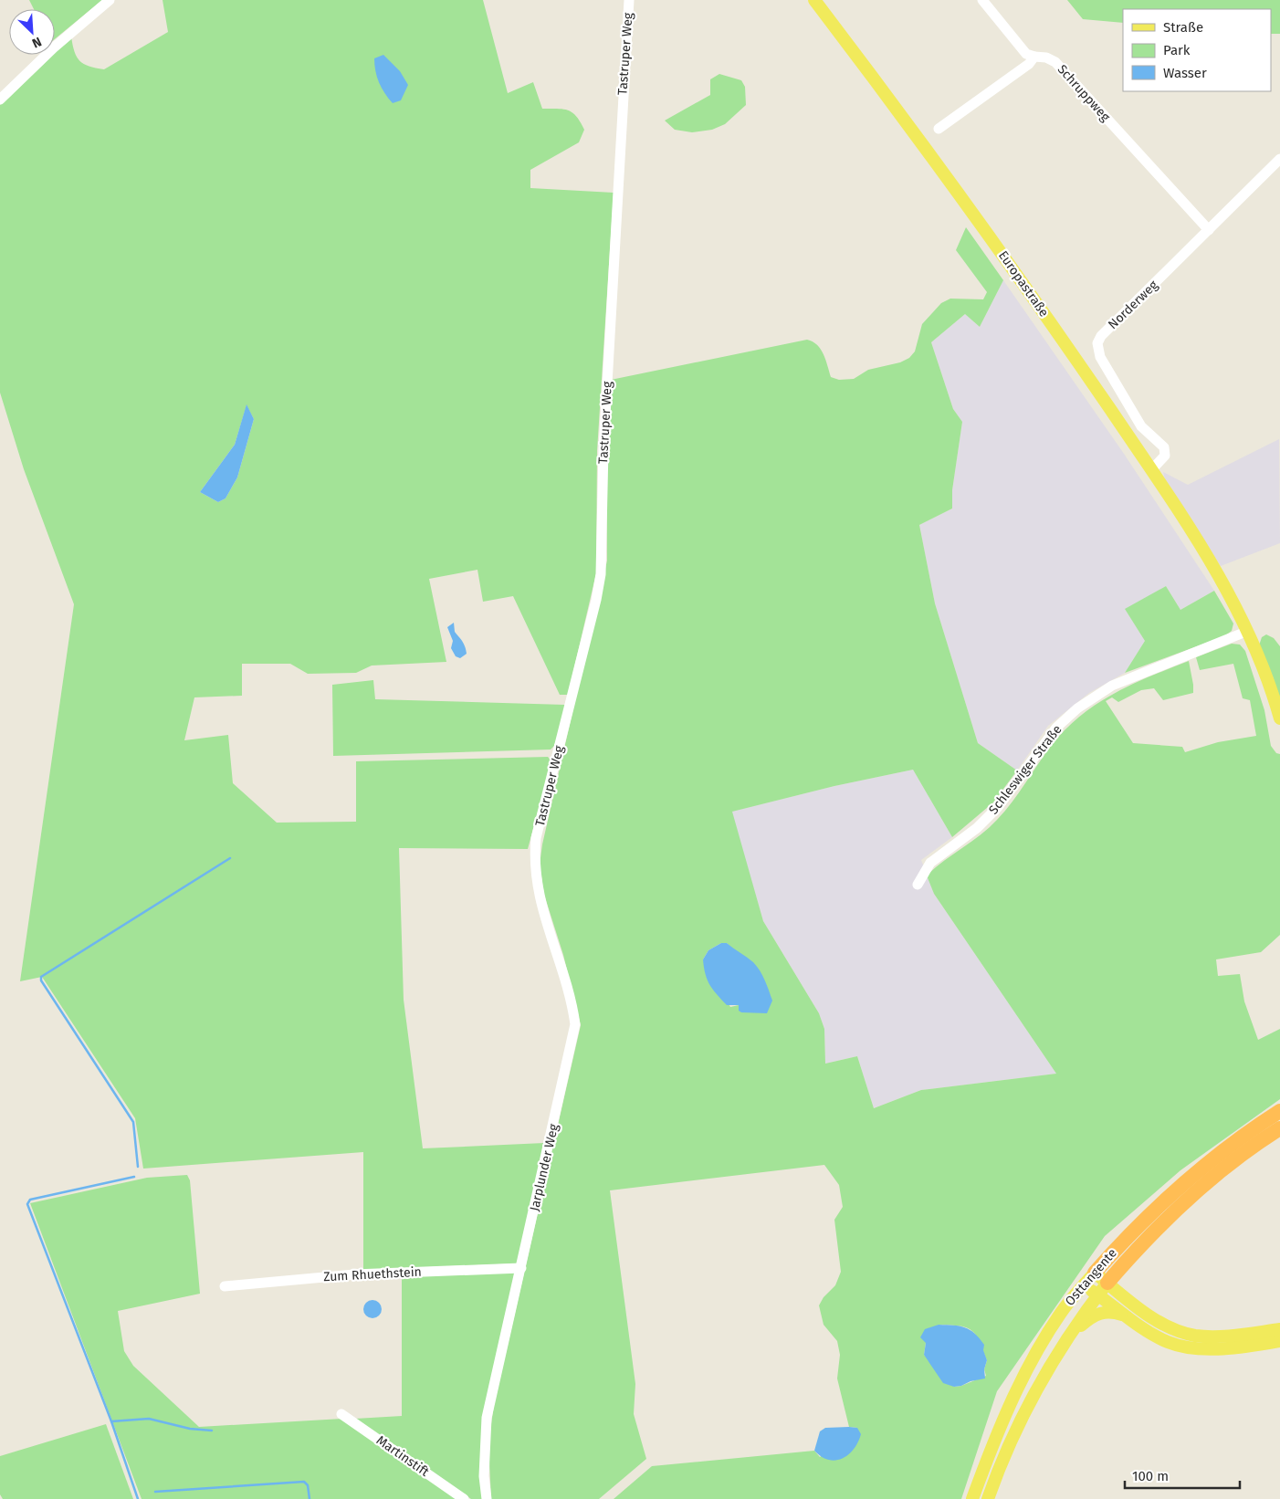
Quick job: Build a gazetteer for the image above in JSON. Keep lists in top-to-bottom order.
{
  "streets": {
    "highway": ["Osttangente"],
    "main road": ["Europastraße"],
    "street": [
      "Tastruper Weg",
      "Schruppweg",
      "Norderweg",
      "Schleswiger Straße",
      "Jarplunder Weg",
      "Zum Rhuethstein",
      "Martinstift"
    ]
  },
  "crossings": [
    ["Tastruper Weg", "Jarplunder Weg"],
    ["Schruppweg", "Norderweg"],
    ["Europastraße", "Norderweg"],
    ["Europastraße", "Schleswiger Straße"],
    ["Jarplunder Weg", "Zum Rhuethstein"]
  ],
  "legend": ["Straße", "Park", "Wasser"],
  "scale_bar": "100 m",
  "north": "bottom right"
}
